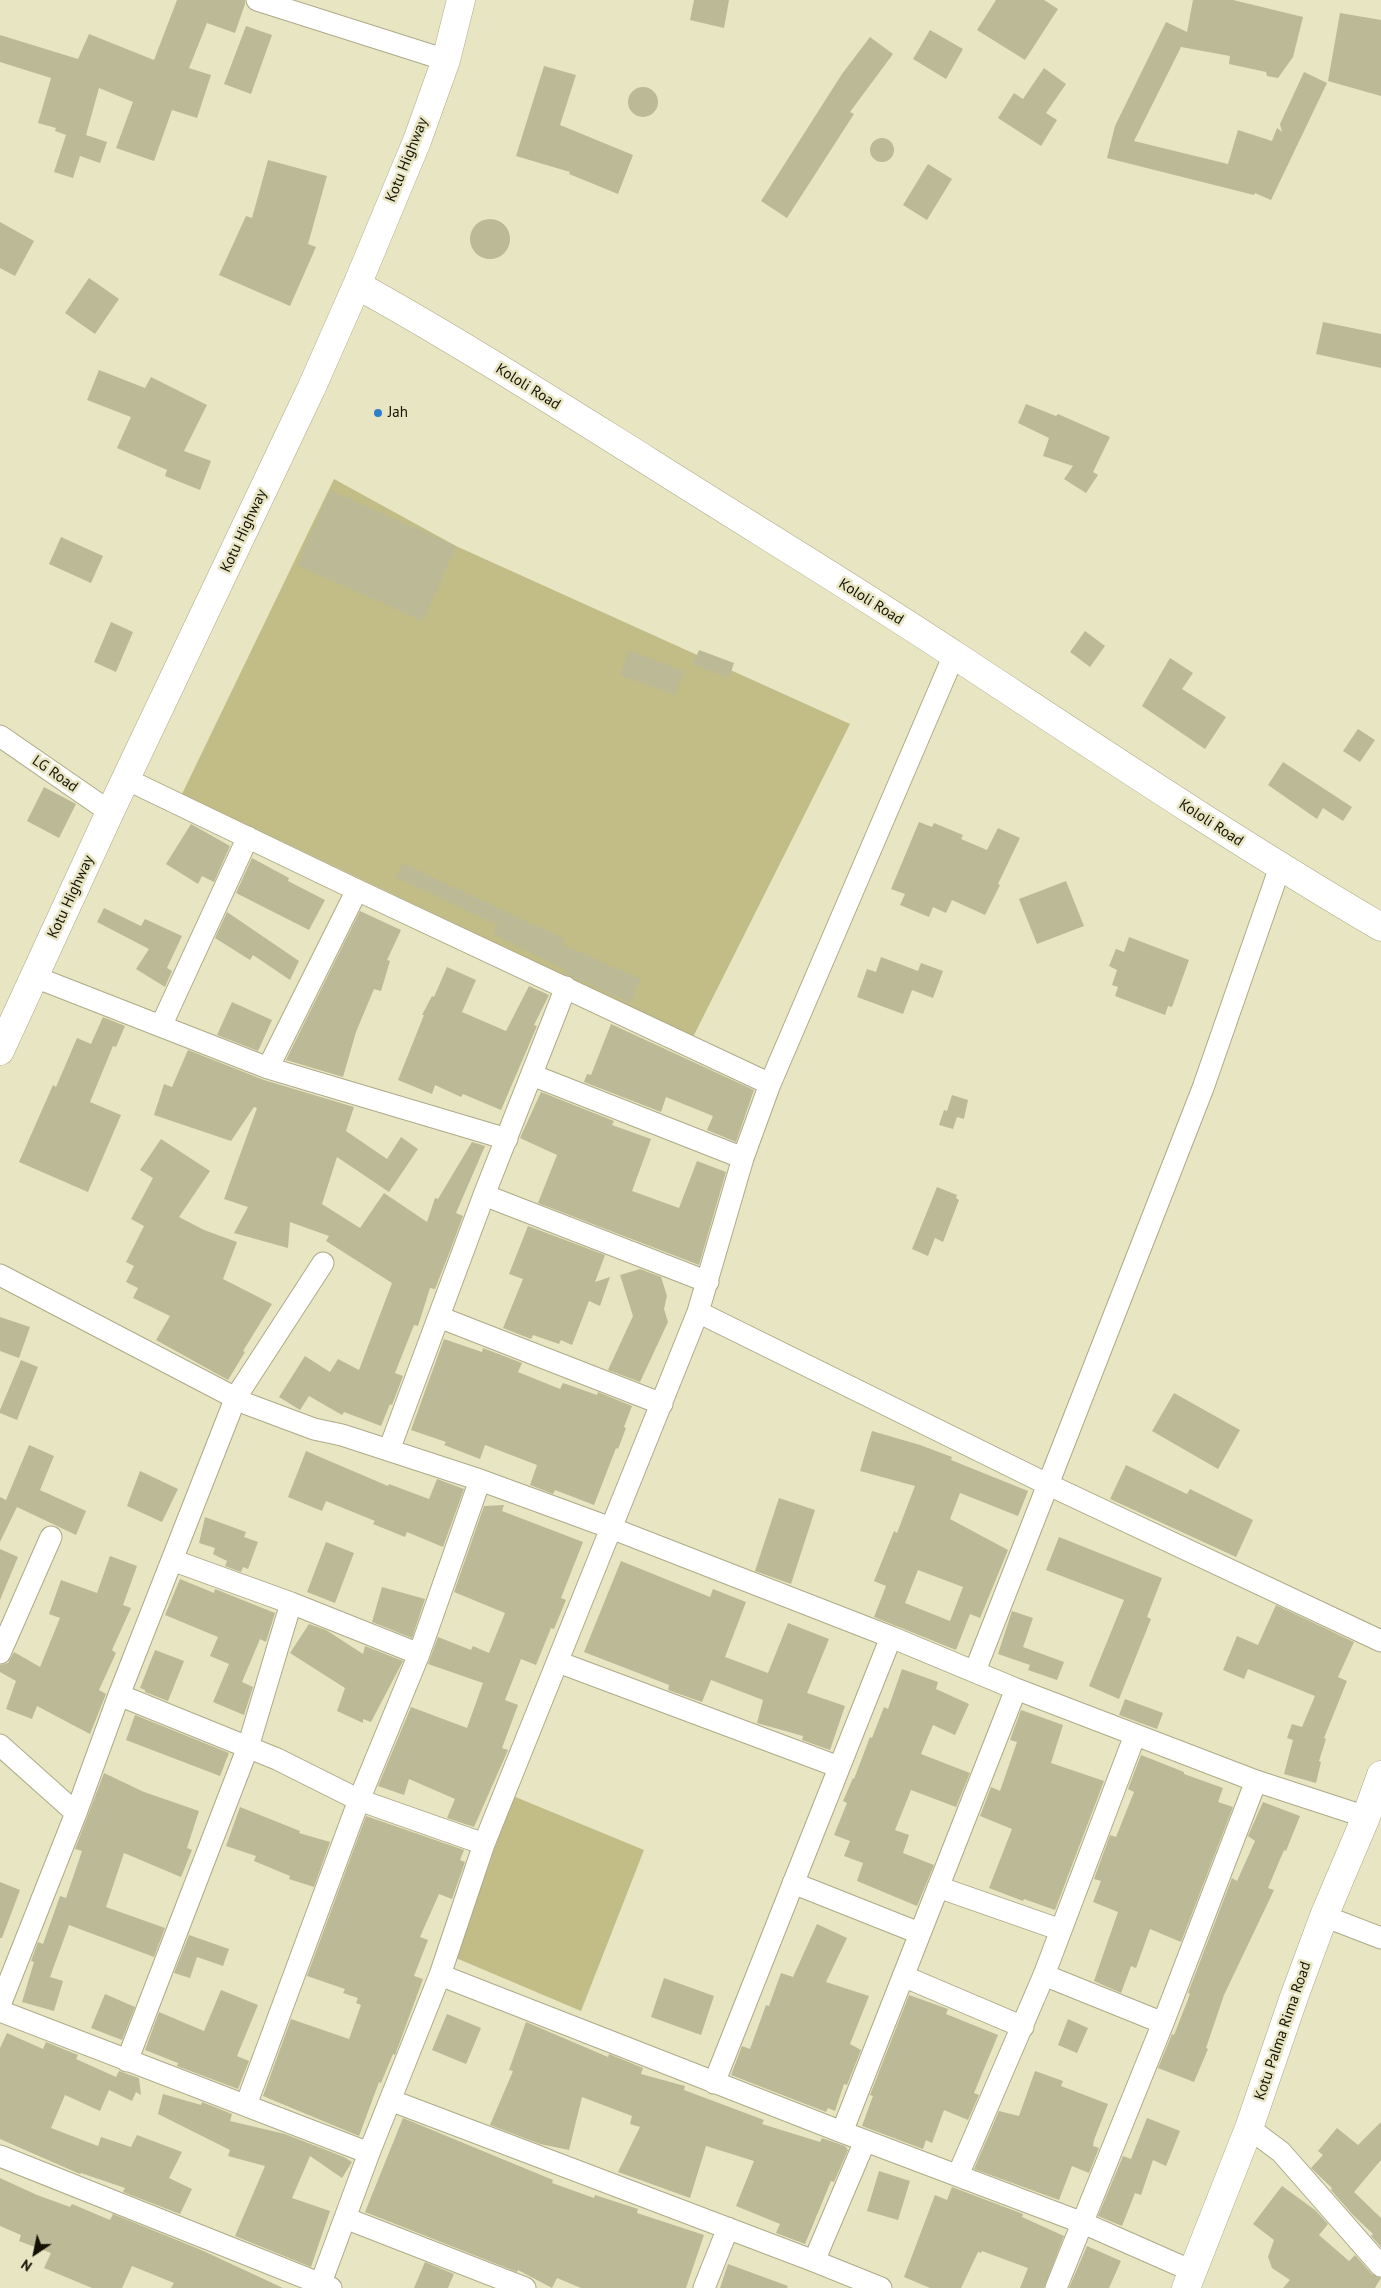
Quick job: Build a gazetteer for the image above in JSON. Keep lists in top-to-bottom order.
{
  "streets": {
    "street": [
      "Kotu Highway",
      "Kololi Road",
      "LG Road",
      "Kotu Palma Rima Road"
    ]
  },
  "crossings": [
    ["Kotu Highway", "Kololi Road"],
    ["Kotu Highway", "LG Road"]
  ],
  "places": ["Jah"],
  "north": "bottom left"
}
